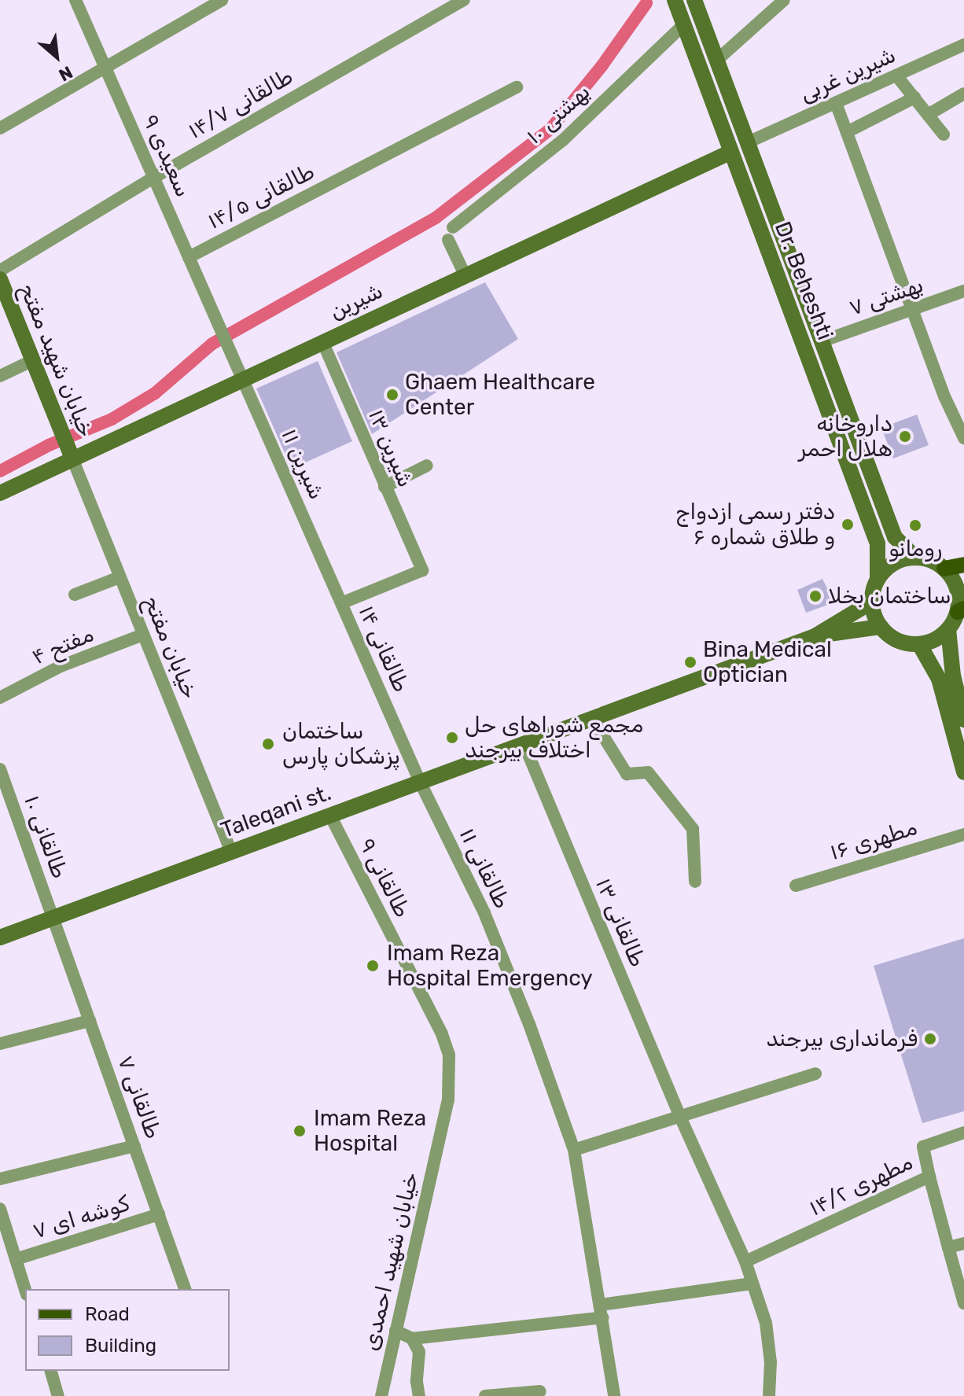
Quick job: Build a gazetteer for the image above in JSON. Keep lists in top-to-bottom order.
{
  "streets": {
    "main road": [
      "Dr. Beheshti",
      "شیرین",
      "خیابان شهید مفتح",
      "Taleqani st."
    ],
    "street": [
      "شیرین غربی",
      "طالقانی ۱۴/۷",
      "بهشتی ۱۰",
      "سعیدی ۹",
      "طالقانی ۱۴/۵",
      "بهشتی ۷",
      "شیرین ۱۳",
      "شیرین ۱۱",
      "مفتح ۴",
      "خیابان مفتح",
      "طالقانی ۱۴",
      "طالقانی ۱۰",
      "مطهری ۱۶",
      "طالقانی ۱۱",
      "طالقانی ۹",
      "طالقانی ۱۳",
      "طالقانی ۷",
      "مطهری ۱۴/۲",
      "کوشه ای ۷",
      "خیابان شهید احمدی"
    ]
  },
  "crossings": [
    ["شیرین غربی", "Dr. Beheshti"],
    ["طالقانی ۱۴/۷", "سعیدی ۹"],
    ["بهشتی ۱۰", "Dr. Beheshti"],
    ["بهشتی ۱۰", "شیرین"],
    ["سعیدی ۹", "طالقانی ۱۴/۵"],
    ["سعیدی ۹", "شیرین ۱۱"],
    ["Dr. Beheshti", "بهشتی ۷"],
    ["Dr. Beheshti", "شیرین"],
    ["شیرین", "خیابان شهید مفتح"],
    ["شیرین", "شیرین ۱۳"],
    ["شیرین", "شیرین ۱۱"],
    ["شیرین", "خیابان مفتح"],
    ["خیابان شهید مفتح", "خیابان مفتح"],
    ["شیرین ۱۳", "طالقانی ۱۴"],
    ["شیرین ۱۱", "طالقانی ۱۴"],
    ["مفتح ۴", "خیابان مفتح"],
    ["خیابان مفتح", "Taleqani st."],
    ["طالقانی ۱۴", "Taleqani st."],
    ["طالقانی ۱۴", "طالقانی ۱۱"],
    ["Taleqani st.", "طالقانی ۱۰"],
    ["Taleqani st.", "طالقانی ۱۱"],
    ["Taleqani st.", "طالقانی ۹"],
    ["Taleqani st.", "طالقانی ۱۳"],
    ["Taleqani st.", "طالقانی ۷"],
    ["طالقانی ۱۰", "طالقانی ۷"],
    ["طالقانی ۹", "خیابان شهید احمدی"],
    ["طالقانی ۱۳", "مطهری ۱۴/۲"],
    ["طالقانی ۷", "کوشه ای ۷"]
  ],
  "places": [
    "Ghaem Healthcare Center",
    "داروخانه هلال احمر",
    "دفتر رسمی ازدواج و طلاق شماره ۶",
    "رومانو",
    "ساختمان بخلا",
    "Bina Medical Optician",
    "مجمع شوراهای حل اختلاف بیرجند",
    "ساختمان پزشکان پارس",
    "Imam Reza Hospital Emergency",
    "فرمانداری بیرجند",
    "Imam Reza Hospital"
  ],
  "legend": ["Road", "Building"],
  "north": "bottom right"
}
